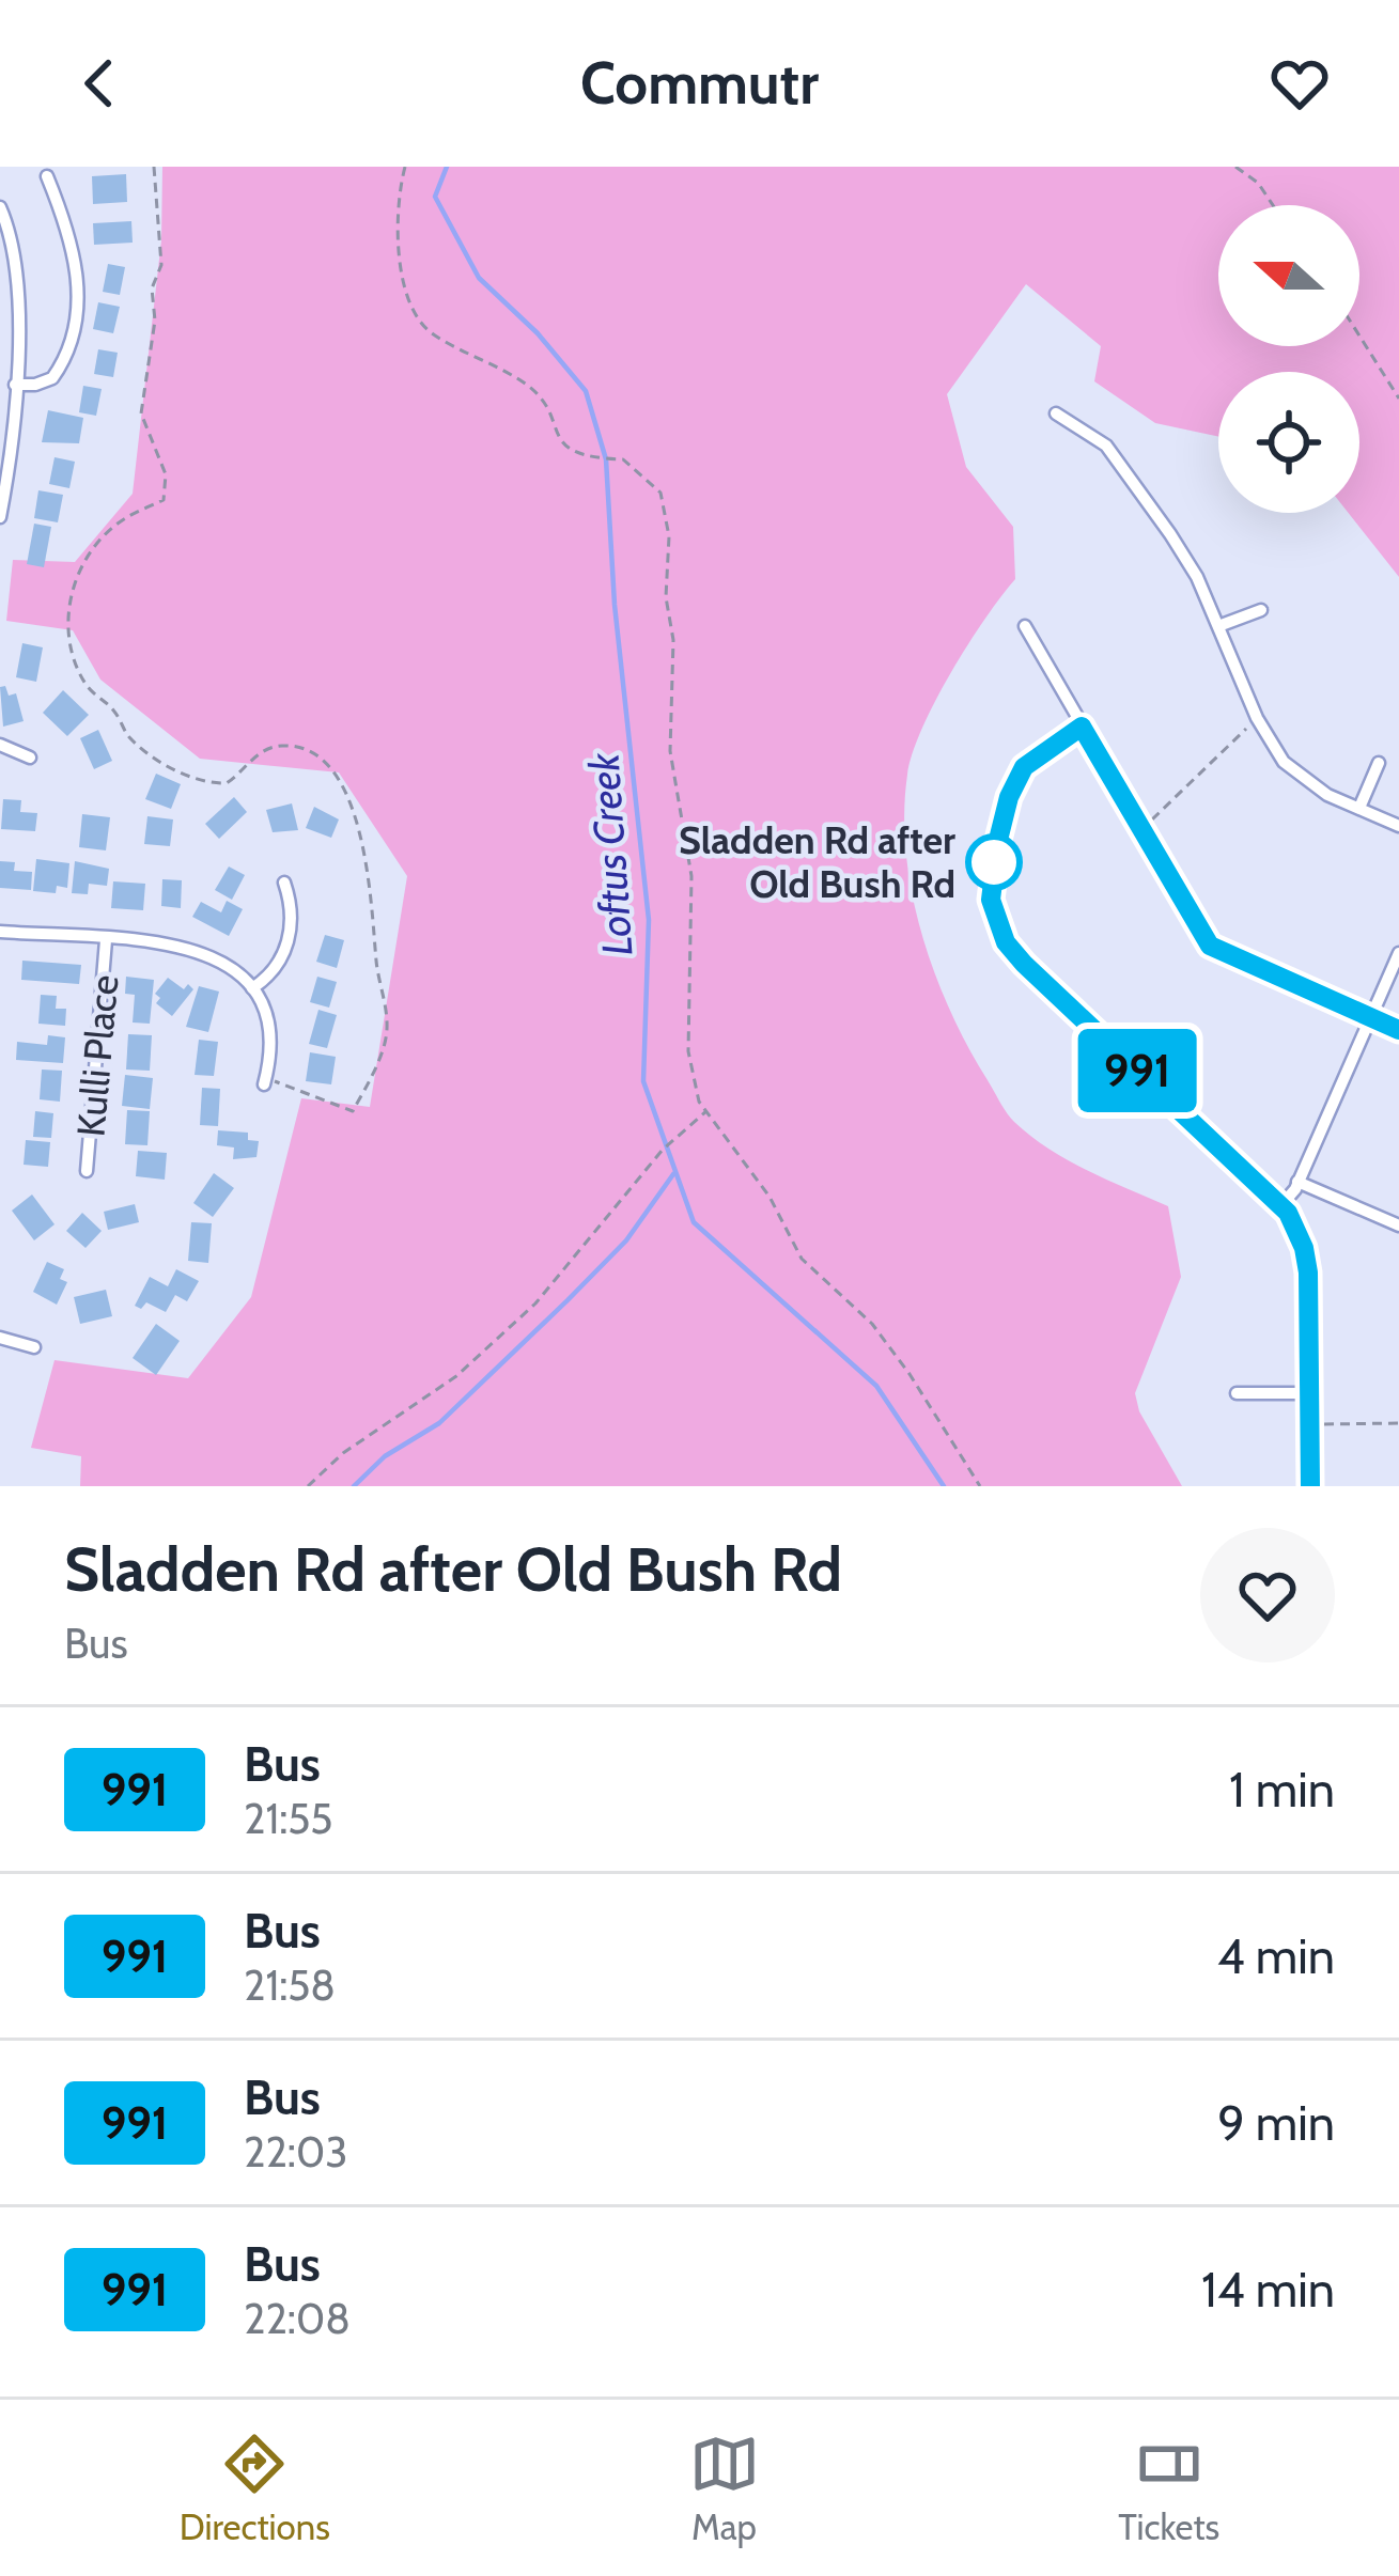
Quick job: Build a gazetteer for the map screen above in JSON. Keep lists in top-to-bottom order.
{
  "streets": {
    "street": ["Kulli Place"]
  },
  "water": ["Loftus Creek"],
  "places": ["Sladden Rd after Old Bush Rd"],
  "lines": ["bus line 991"],
  "north": "left",
  "page": {
    "header": "Commutr",
    "on_map": "991",
    "heading": ["Sladden Rd after Old Bush Rd", "Bus"],
    "list": [
      {
        "mark": "991",
        "name": "Bus",
        "note": "21:55",
        "value": "1 min"
      },
      {
        "mark": "991",
        "name": "Bus",
        "note": "21:58",
        "value": "4 min"
      },
      {
        "mark": "991",
        "name": "Bus",
        "note": "22:03",
        "value": "9 min"
      },
      {
        "mark": "991",
        "name": "Bus",
        "note": "22:08",
        "value": "14 min"
      }
    ],
    "tabs": ["Directions", "Map", "Tickets"]
  }
}
